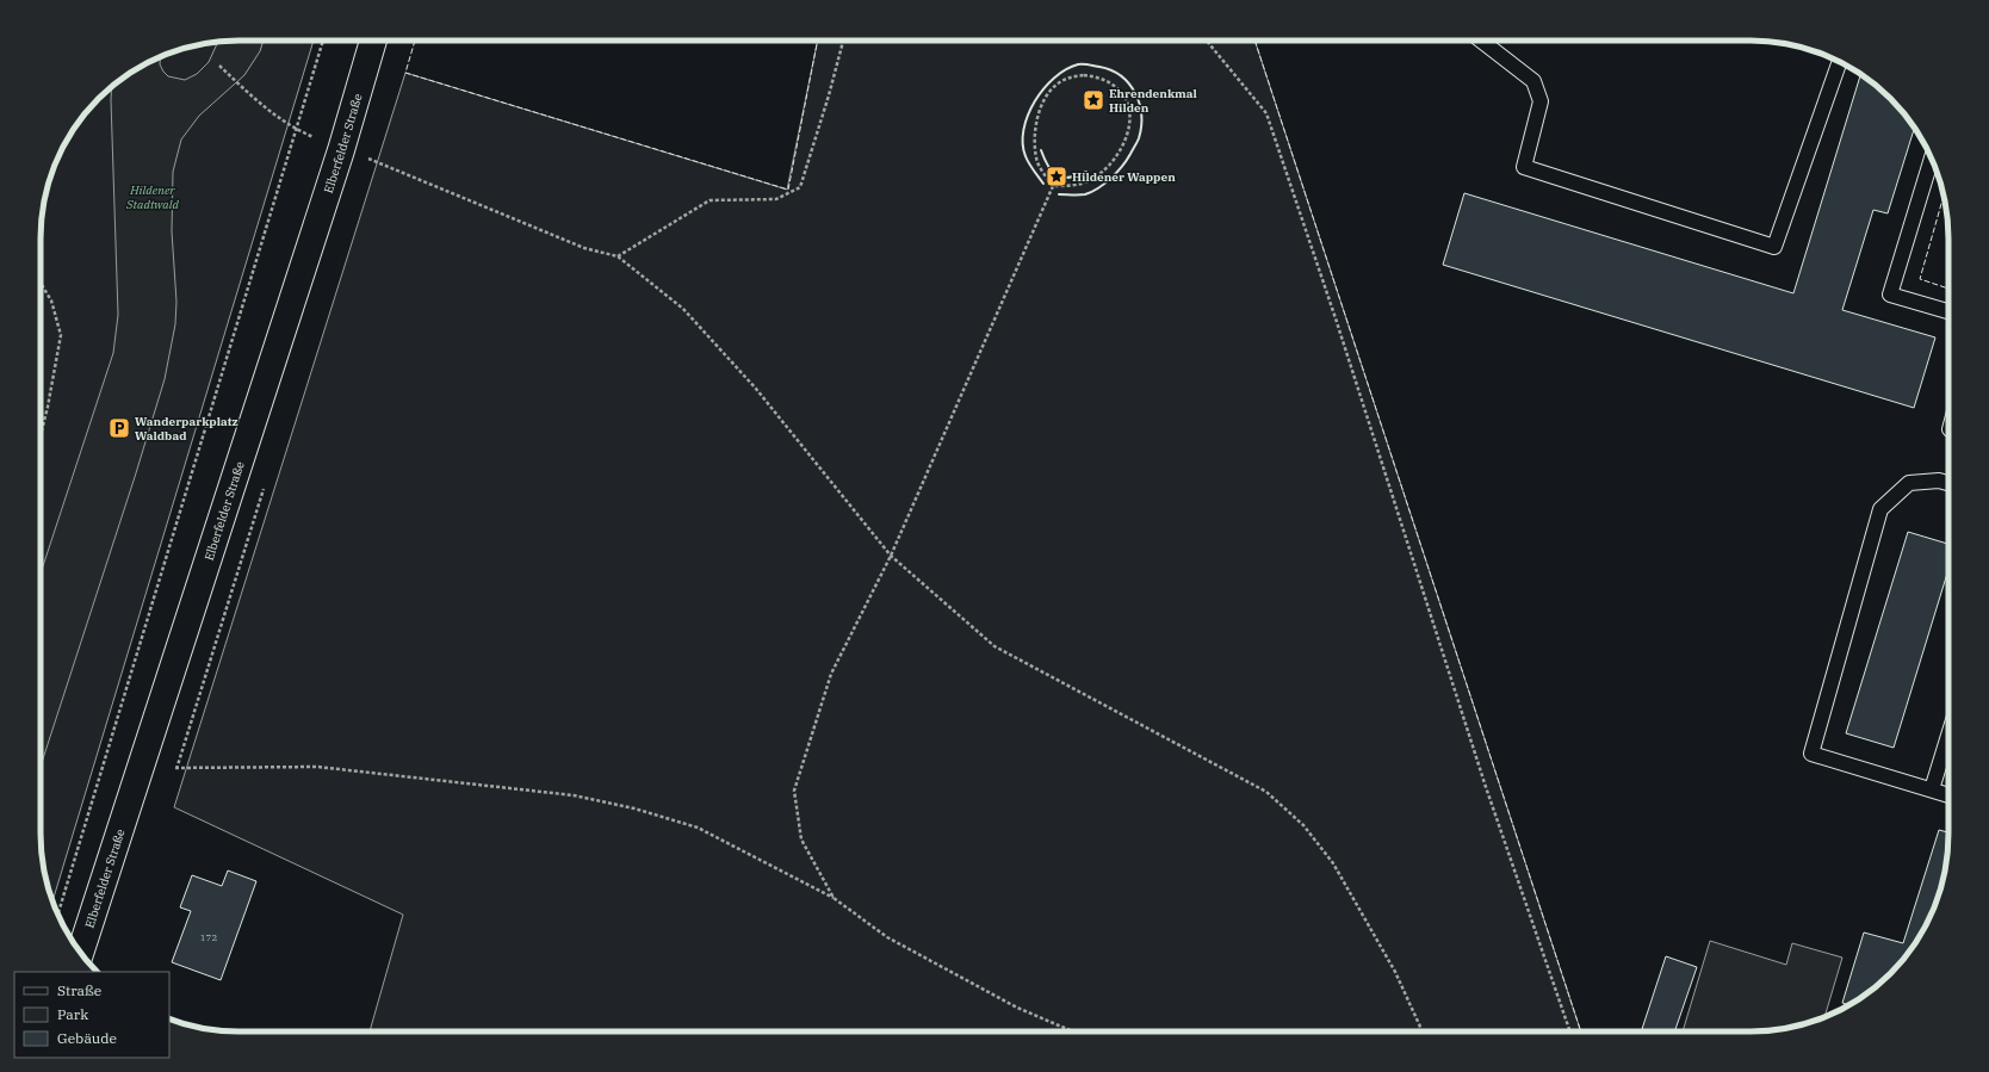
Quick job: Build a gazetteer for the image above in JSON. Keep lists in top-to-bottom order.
{
  "streets": {
    "main road": ["Elberfelder Straße"]
  },
  "parks": ["Hildener Stadtwald"],
  "places": {
    "place": ["Ehrendenkmal Hilden", "Hildener Wappen"],
    "parking": ["Wanderparkplatz Waldbad"]
  },
  "house_numbers": ["172"],
  "legend": ["Straße", "Park", "Gebäude"]
}
